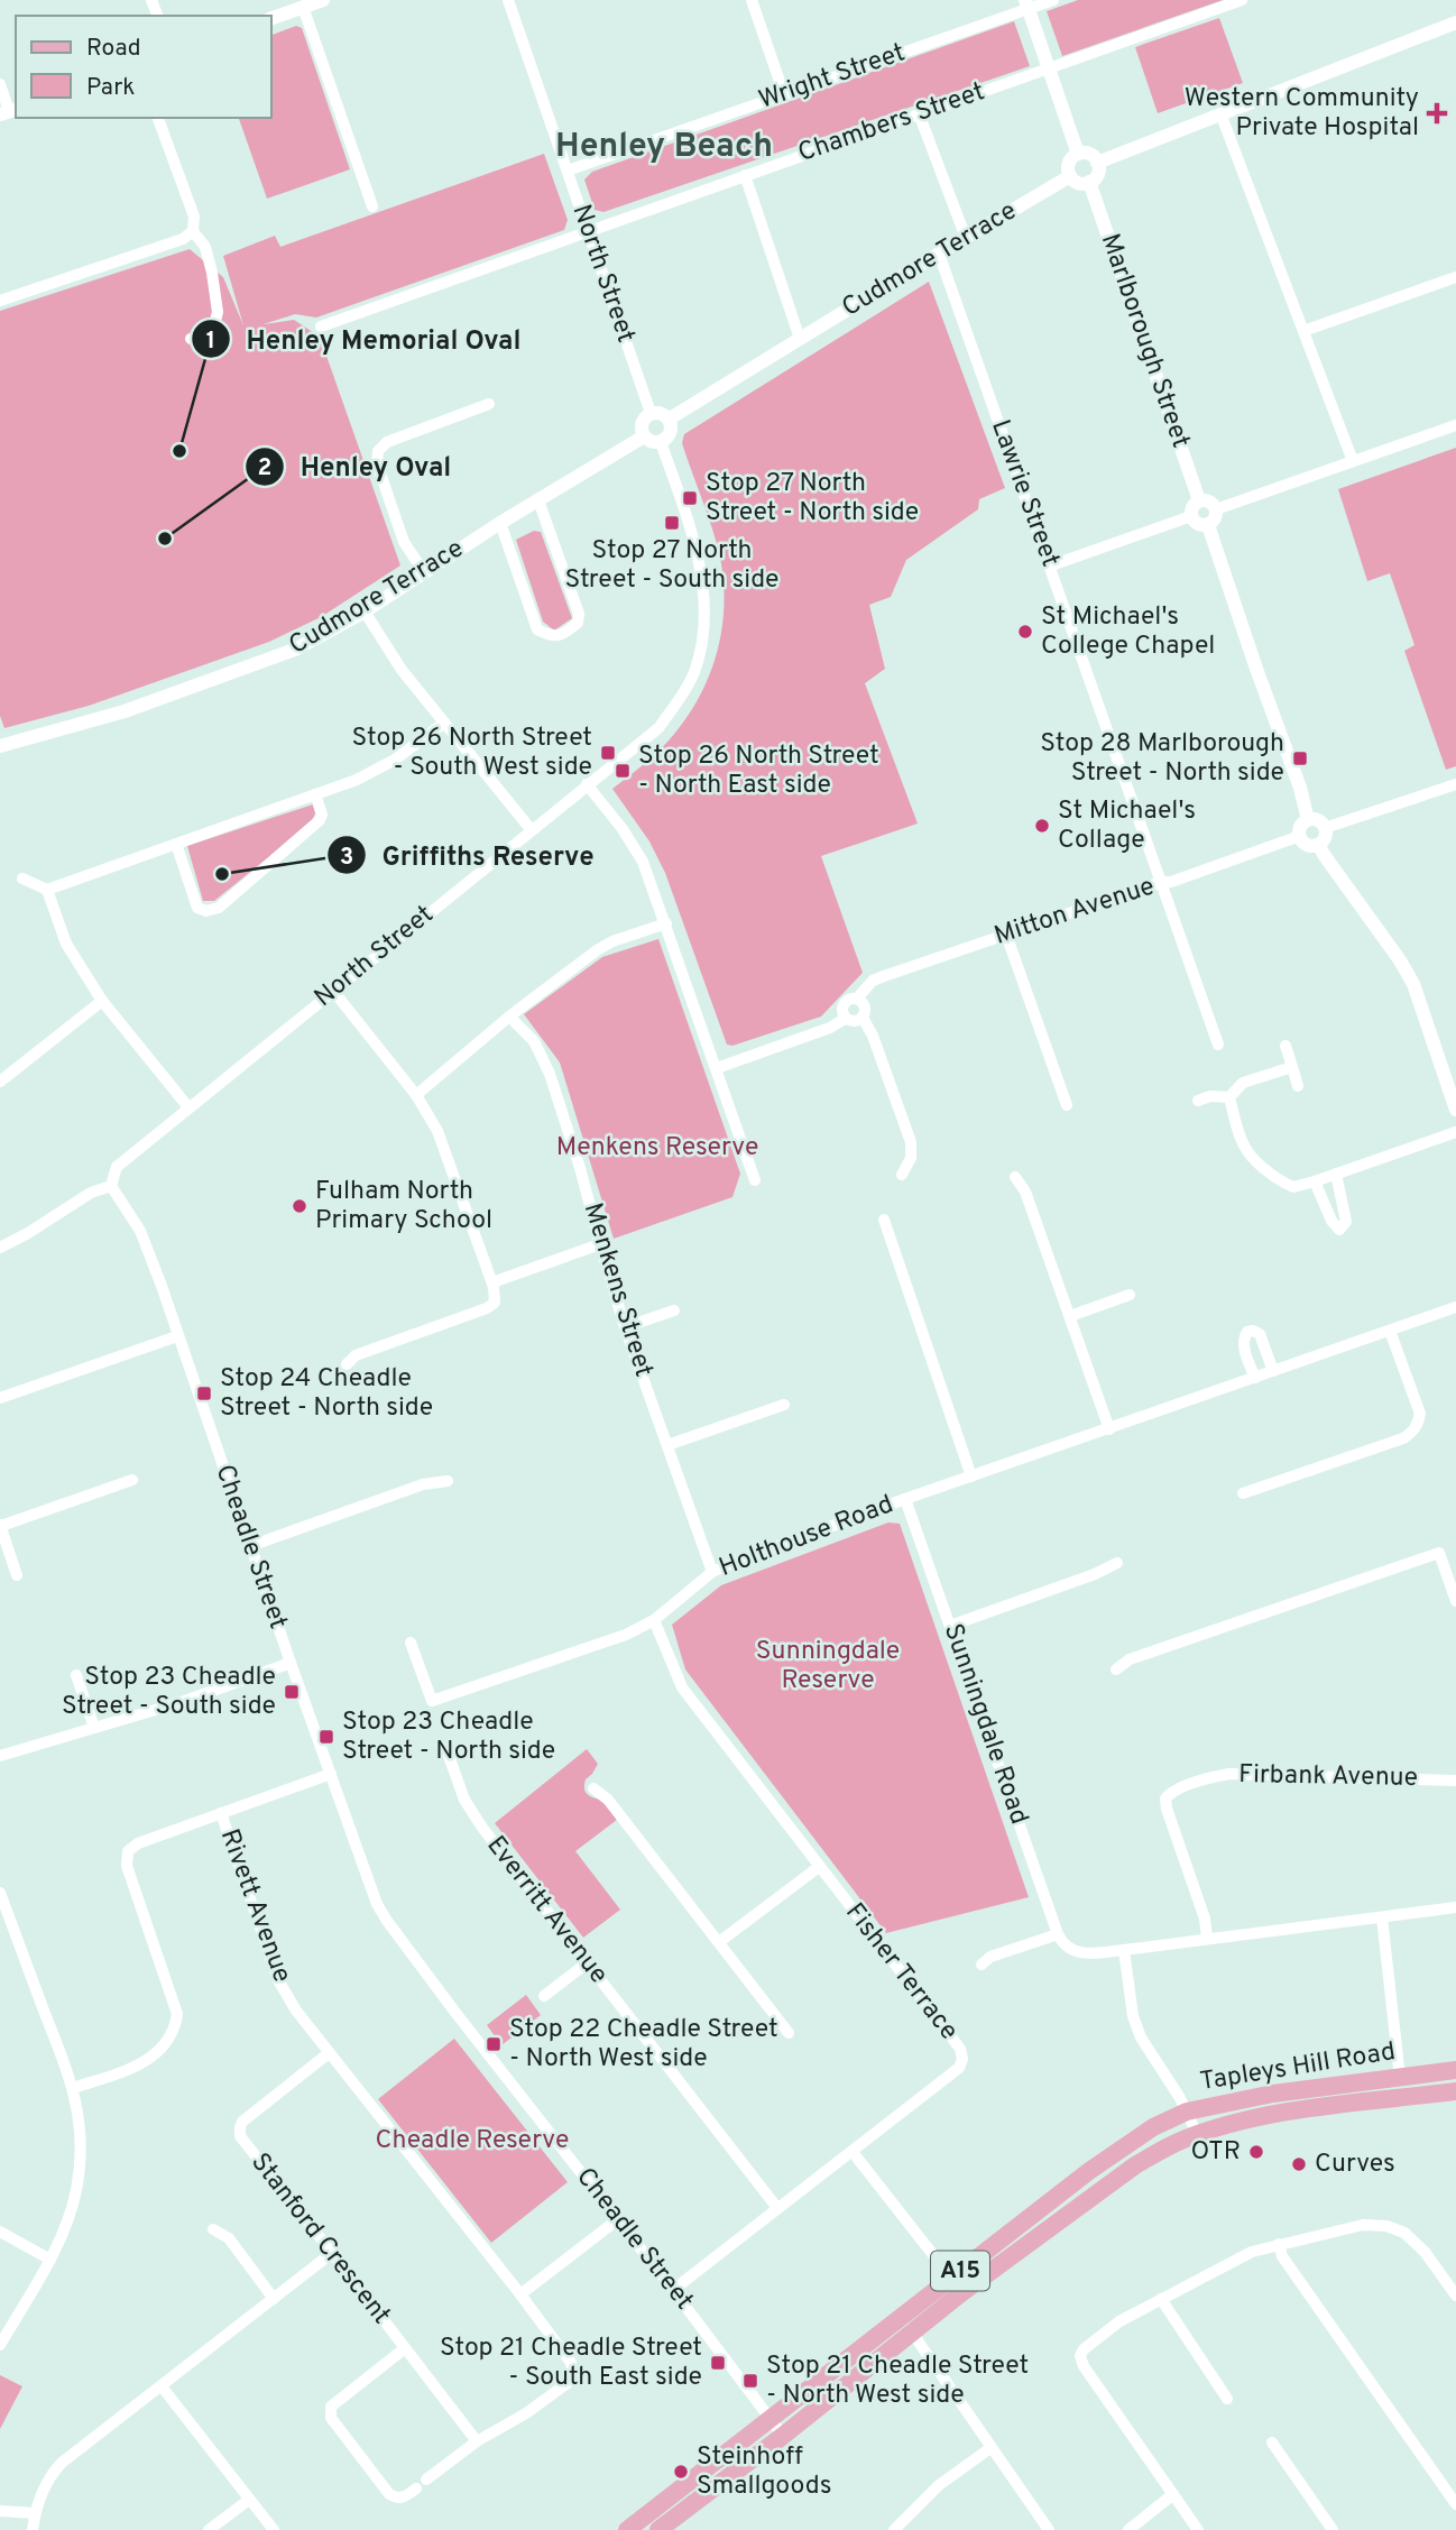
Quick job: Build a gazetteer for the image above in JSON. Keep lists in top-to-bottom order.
{
  "streets": {
    "main road": ["Tapleys Hill Road", "A15"],
    "street": [
      "Wright Street",
      "Chambers Street",
      "Cudmore Terrace",
      "North Street",
      "Marlborough Street",
      "Lawrie Street",
      "Mitton Avenue",
      "Menkens Street",
      "Holthouse Road",
      "Cheadle Street",
      "Sunningdale Road",
      "Firbank Avenue",
      "Rivett Avenue",
      "Everritt Avenue",
      "Fisher Terrace",
      "Stanford Crescent"
    ]
  },
  "crossings": [
    ["Wright Street", "North Street"],
    ["Chambers Street", "North Street"],
    ["Cudmore Terrace", "North Street"],
    ["Cudmore Terrace", "Marlborough Street"],
    ["Cudmore Terrace", "Lawrie Street"],
    ["North Street", "Cheadle Street"],
    ["Lawrie Street", "Mitton Avenue"],
    ["Menkens Street", "Holthouse Road"],
    ["Holthouse Road", "Sunningdale Road"],
    ["Holthouse Road", "Fisher Terrace"],
    ["Cheadle Street", "Fisher Terrace"],
    ["Cheadle Street", "Tapleys Hill Road"],
    ["Rivett Avenue", "Stanford Crescent"],
    ["Everritt Avenue", "Fisher Terrace"]
  ],
  "districts": ["Henley Beach"],
  "parks": ["Menkens Reserve", "Sunningdale Reserve", "Cheadle Reserve"],
  "places": {
    "health": ["Western Community Private Hospital"],
    "other": [
      "Henley Memorial Oval",
      "Henley Oval",
      "St Michael's College Chapel",
      "St Michael's Collage",
      "Griffiths Reserve",
      "Fulham North Primary School",
      "OTR",
      "Curves",
      "Steinhoff Smallgoods"
    ],
    "transit": [
      "Stop 27 North Street - North side",
      "Stop 27 North Street - South side",
      "Stop 26 North Street - South West side",
      "Stop 28 Marlborough Street - North side",
      "Stop 26 North Street - North East side",
      "Stop 24 Cheadle Street - North side",
      "Stop 23 Cheadle Street - South side",
      "Stop 23 Cheadle Street - North side",
      "Stop 22 Cheadle Street - North West side",
      "Stop 21 Cheadle Street - South East side",
      "Stop 21 Cheadle Street - North West side"
    ]
  },
  "legend": ["Road", "Park"]
}
